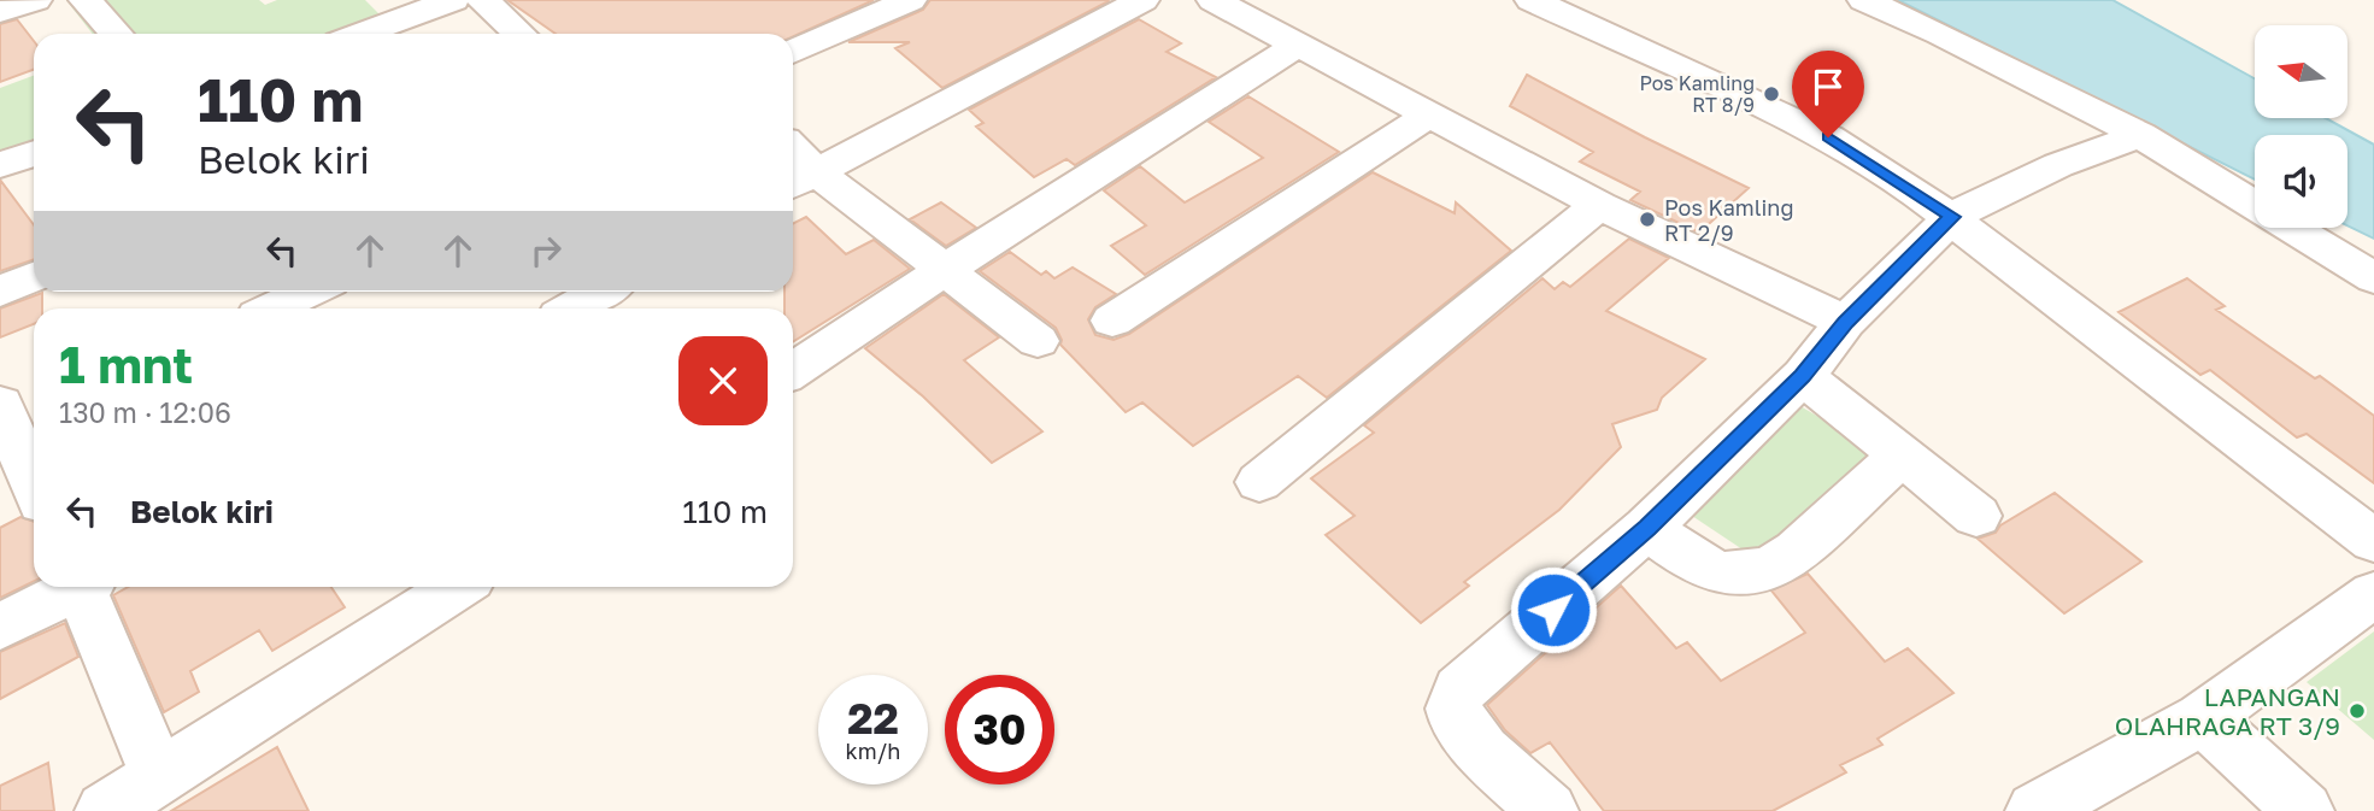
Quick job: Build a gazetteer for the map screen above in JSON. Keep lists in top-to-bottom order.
{
  "places": ["Pos Kamling RT 8/9", "Pos Kamling RT 2/9", "LAPANGAN OLAHRAGA RT 3/9"],
  "north": "left",
  "page": {
    "turn": ["110 m", "Belok kiri"],
    "heading": ["1 mnt", "130 m · 12:06"],
    "list": [
      {
        "name": "Belok kiri",
        "value": "110 m"
      }
    ],
    "speed": "22 km/h",
    "limit": "30"
  }
}
